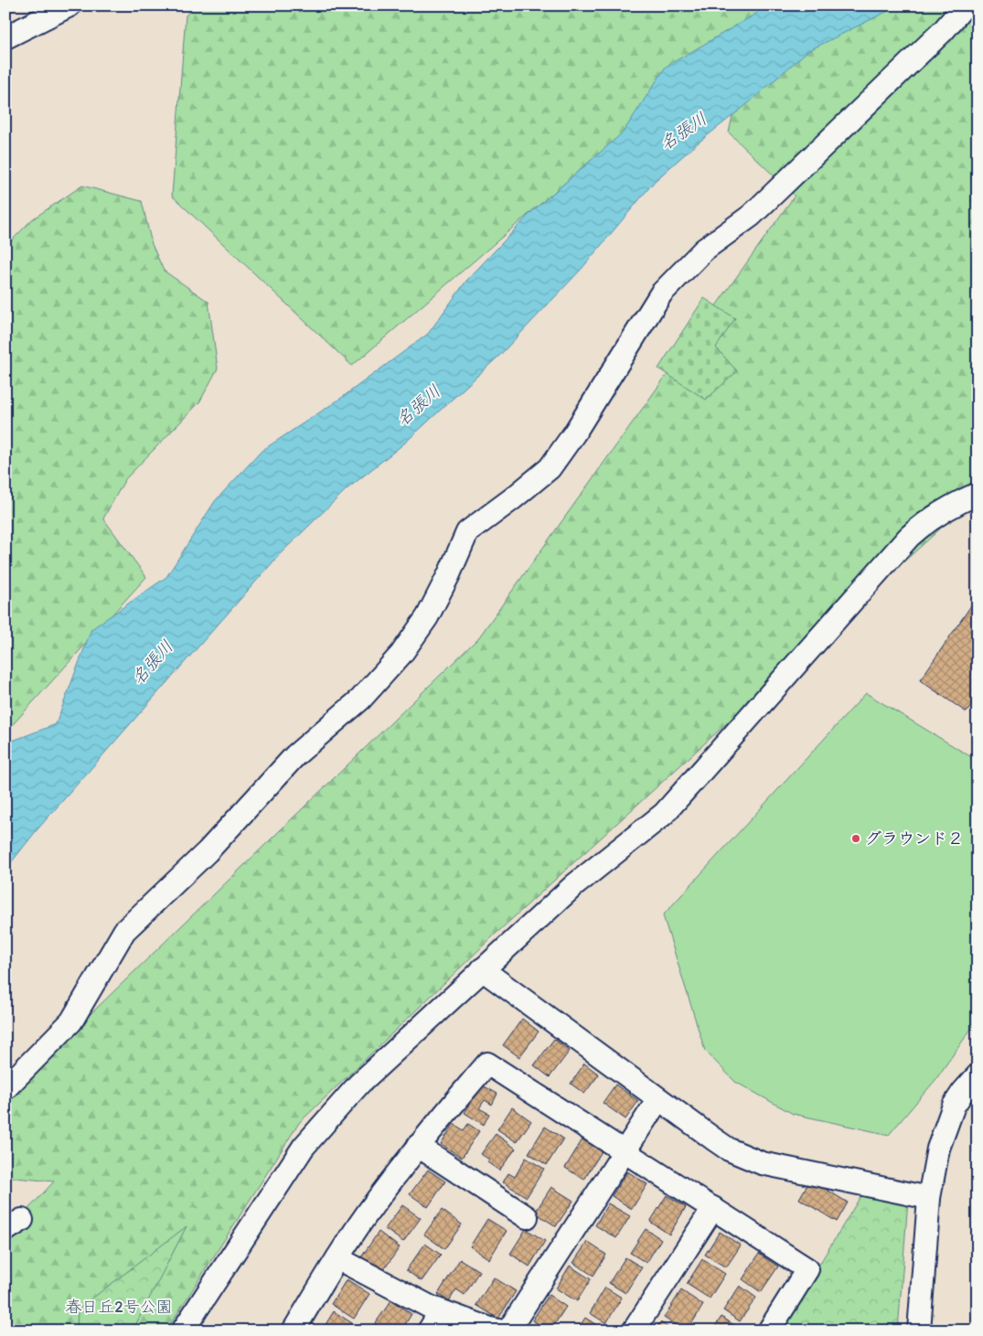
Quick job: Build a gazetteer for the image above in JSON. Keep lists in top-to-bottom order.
{
  "water": ["名張川"],
  "parks": ["春日丘2号公園"],
  "places": ["グラウンド２"]
}
